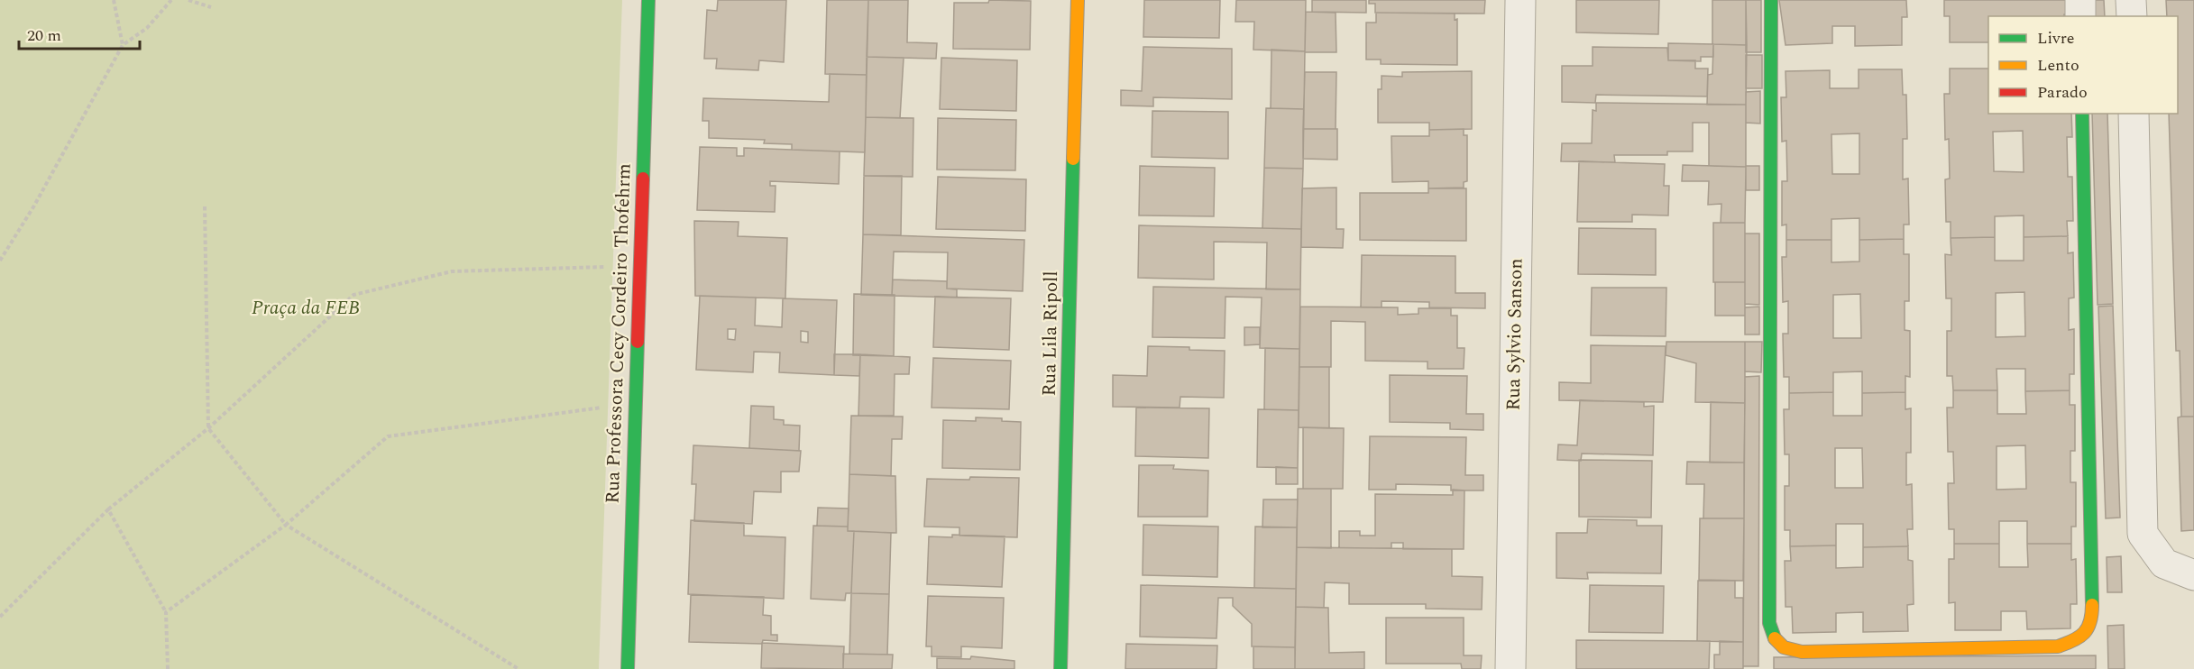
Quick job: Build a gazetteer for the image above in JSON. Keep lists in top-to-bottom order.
{
  "streets": {
    "street": ["Rua Professora Cecy Cordeiro Thofehrm", "Rua Lila Ripoll", "Rua Sylvio Sanson"]
  },
  "parks": ["Praça da FEB"],
  "legend": ["Livre", "Lento", "Parado"],
  "scale_bar": "20 m"
}
